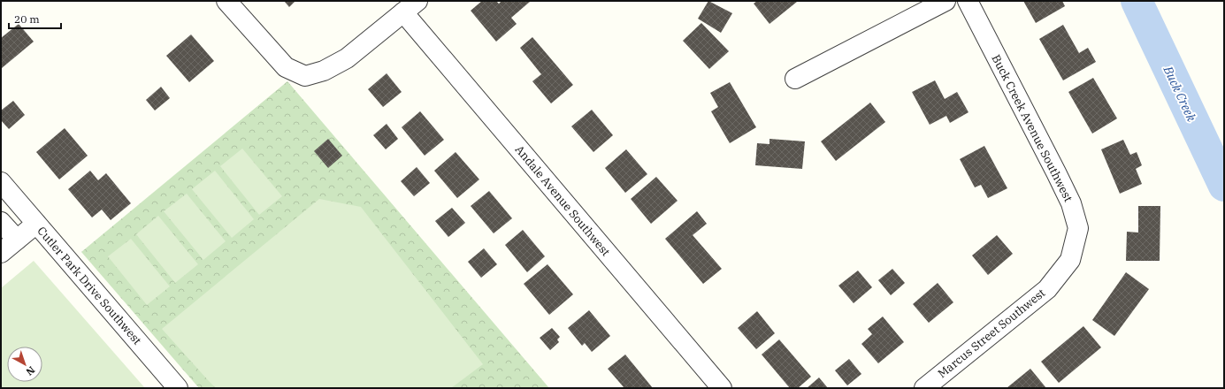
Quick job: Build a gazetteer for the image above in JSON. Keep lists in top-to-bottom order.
{
  "streets": {
    "street": [
      "Buck Creek Avenue Southwest",
      "Andale Avenue Southwest",
      "Cutler Park Drive Southwest",
      "Marcus Street Southwest"
    ]
  },
  "crossings": [
    ["Buck Creek Avenue Southwest", "Marcus Street Southwest"]
  ],
  "water": ["Buck Creek"],
  "scale_bar": "20 m",
  "north": "bottom right"
}
